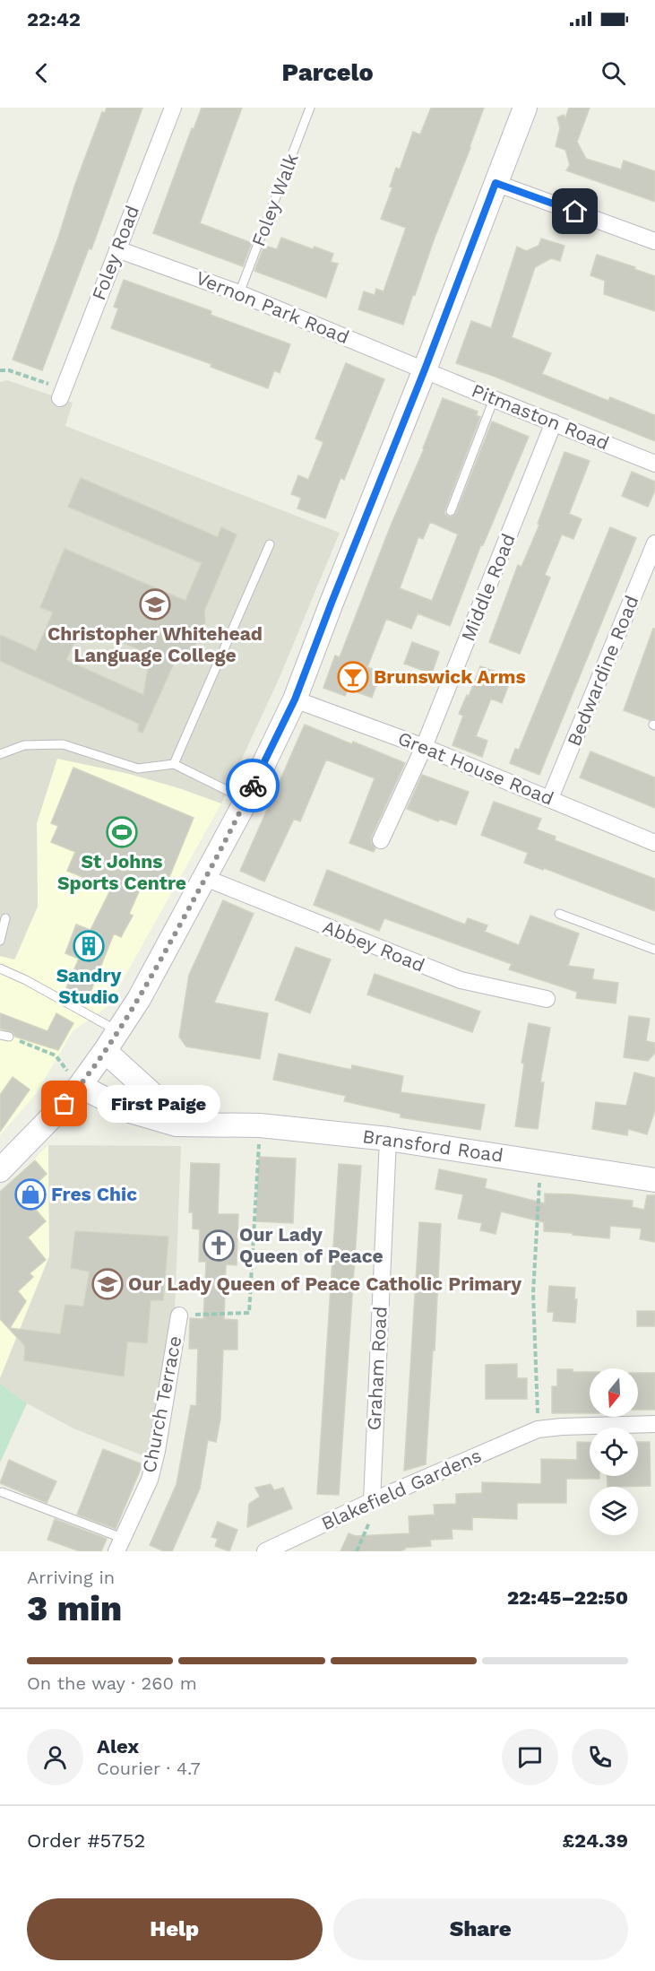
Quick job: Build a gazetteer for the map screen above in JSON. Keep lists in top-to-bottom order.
{
  "streets": {
    "main road": ["Bransford Road"],
    "street": [
      "Foley Road",
      "Vernon Park Road",
      "Pitmaston Road",
      "Middle Road",
      "Bedwardine Road",
      "Great House Road",
      "Abbey Road",
      "Graham Road",
      "Church Terrace",
      "Blakefield Gardens"
    ],
    "lane": ["Foley Walk"]
  },
  "crossings": [
    ["Foley Walk", "Vernon Park Road"],
    ["Foley Road", "Vernon Park Road"],
    ["Vernon Park Road", "Pitmaston Road"],
    ["Pitmaston Road", "Middle Road"],
    ["Middle Road", "Great House Road"],
    ["Bedwardine Road", "Great House Road"],
    ["Bransford Road", "Graham Road"],
    ["Graham Road", "Blakefield Gardens"]
  ],
  "places": {
    "school or university": ["Christopher Whitehead Language College", "Our Lady Queen of Peace Catholic Primary"],
    "bar": ["Brunswick Arms"],
    "sports": ["St Johns Sports Centre"],
    "building": ["Sandry Studio"],
    "other": ["First Paige"],
    "shop": ["Fres Chic"],
    "church": ["Our Lady Queen of Peace"]
  },
  "north": "bottom",
  "page": {
    "status": "22:42",
    "header": "Parcelo",
    "bubble": "First Paige",
    "heading": ["3 min", "Arriving in", "22:45–22:50"],
    "panel": [
      "Alex",
      "Courier · 4.7",
      "Order #5752",
      "£24.39"
    ],
    "bar": "On the way · 260 m",
    "buttons": ["Help", "Share"]
  }
}
